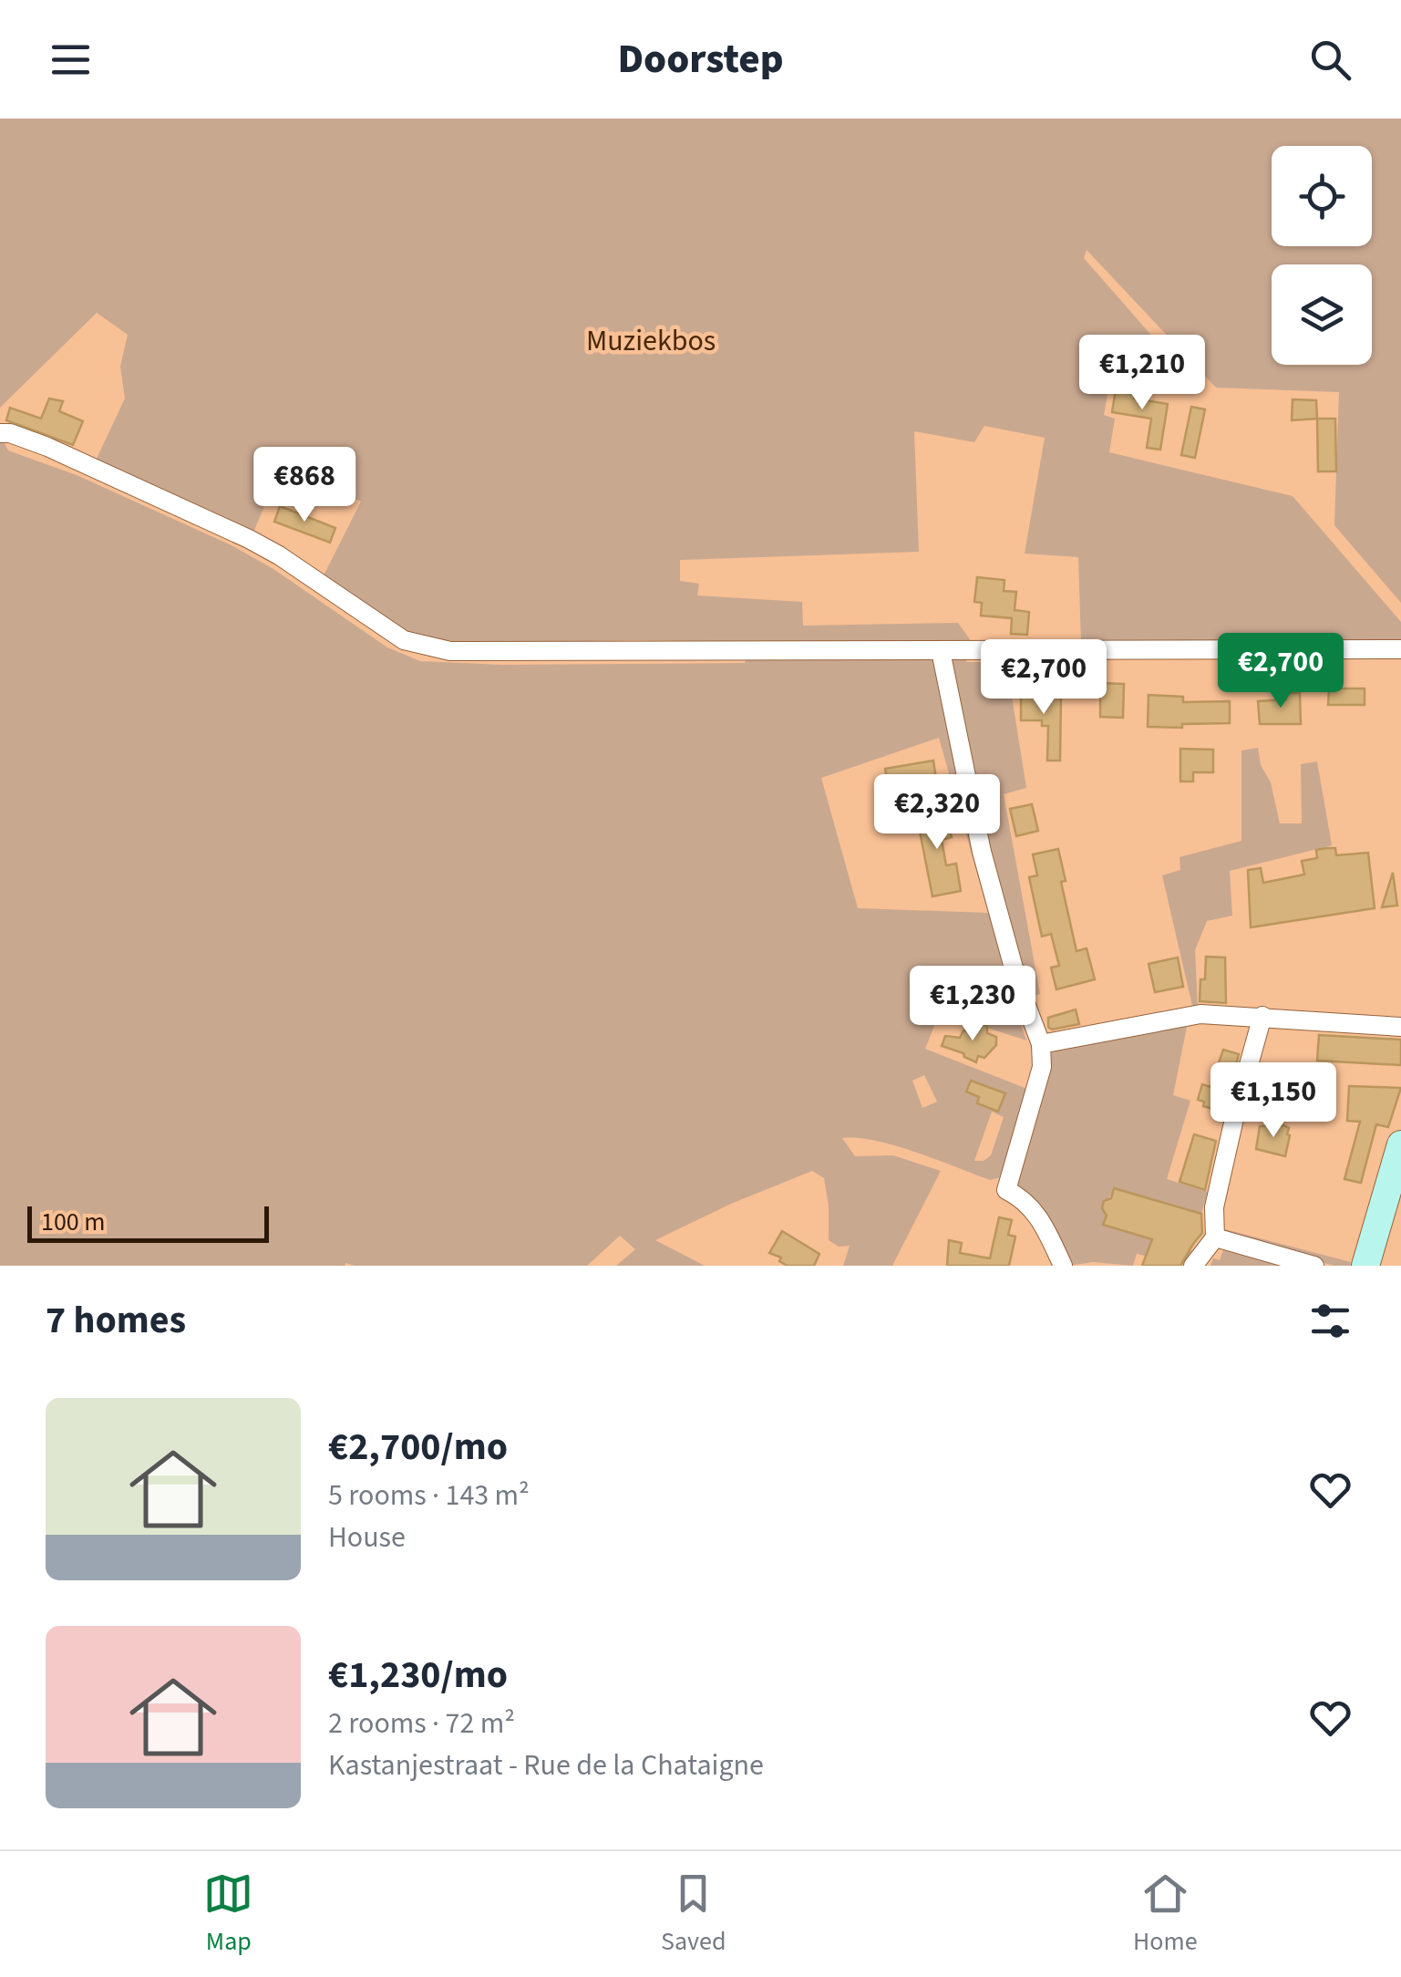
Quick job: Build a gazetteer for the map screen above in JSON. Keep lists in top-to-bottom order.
{
  "parks": ["Muziekbos"],
  "scale_bar": "100 m",
  "page": {
    "header": "Doorstep",
    "price": [
      "€1,210",
      "€868",
      "€2,700",
      "€2,700",
      "€2,320",
      "€1,230",
      "€1,150"
    ],
    "scale": "100 m",
    "heading": "7 homes",
    "list": [
      {
        "name": "€2,700/mo",
        "note": "5 rooms · 143 m² · House"
      },
      {
        "name": "€1,230/mo",
        "note": "2 rooms · 72 m² · Kastanjestraat - Rue de la Chataigne"
      }
    ],
    "tabs": ["Map", "Saved", "Home"]
  }
}
